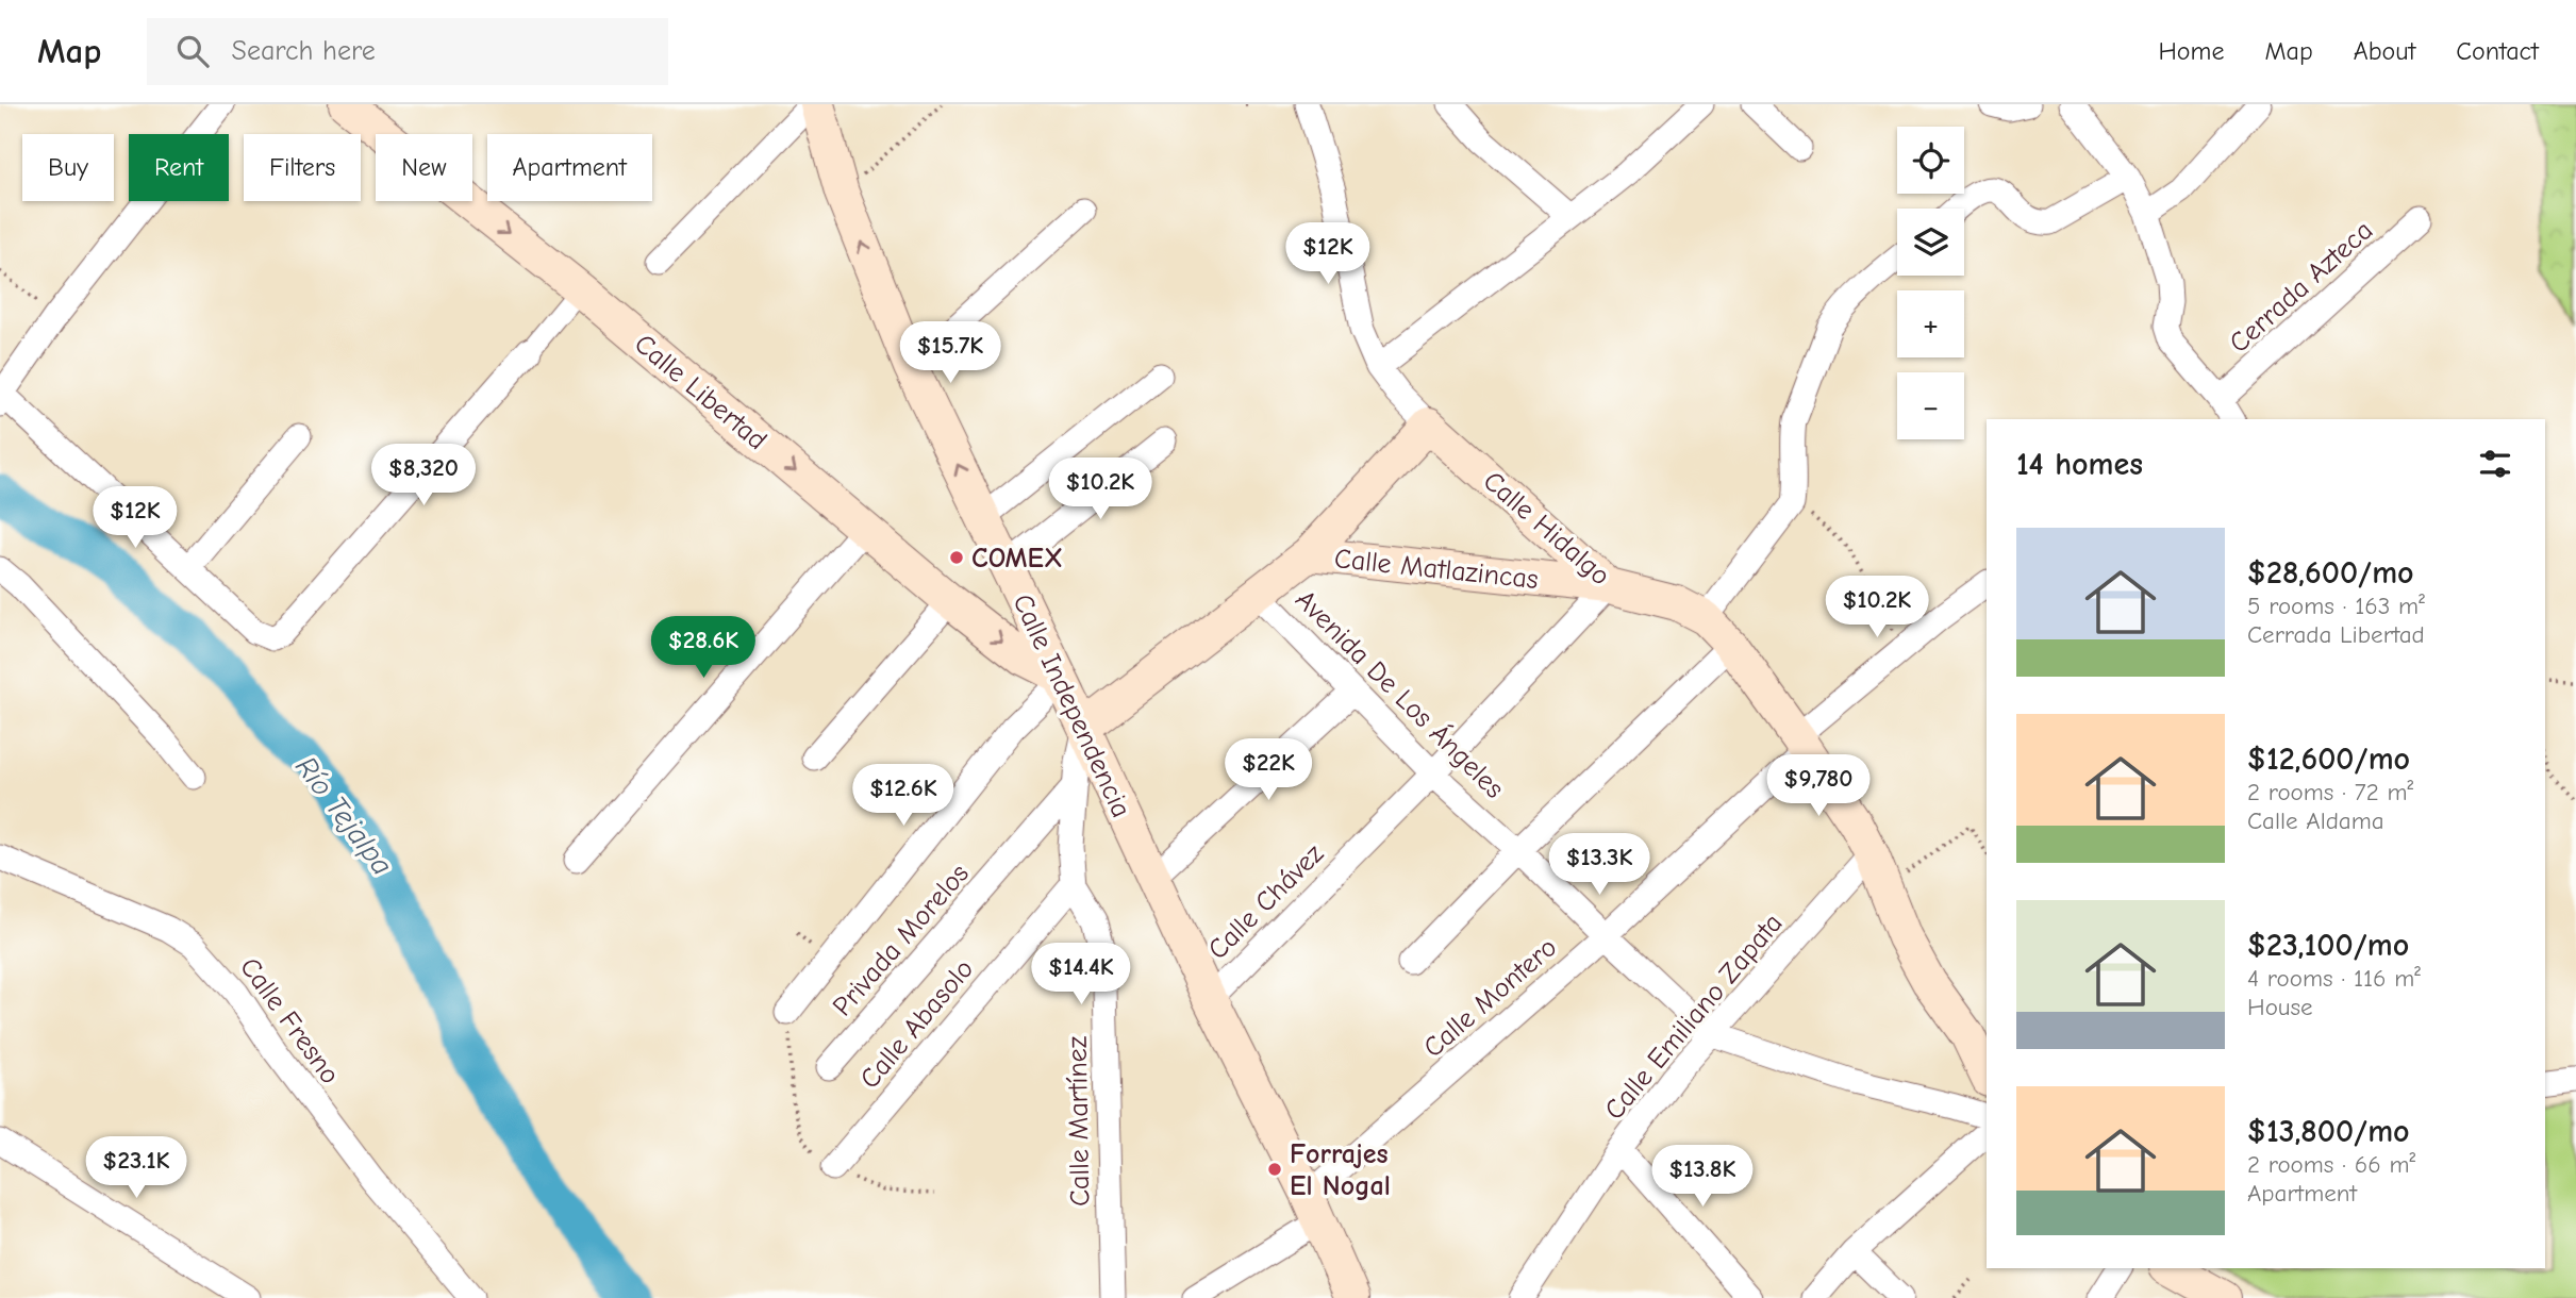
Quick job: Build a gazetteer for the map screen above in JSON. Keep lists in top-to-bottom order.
{
  "streets": {
    "main road": [
      "Calle Libertad",
      "Calle Hidalgo",
      "Calle Matlazincas",
      "Calle Independencia"
    ],
    "street": [
      "Cerrada Azteca",
      "Avenida De Los Ángeles",
      "Calle Chávez",
      "Privada Morelos",
      "Calle Montero",
      "Calle Emiliano Zapata",
      "Calle Fresno",
      "Calle Abasolo",
      "Calle Martínez"
    ]
  },
  "crossings": [
    ["Calle Libertad", "Calle Independencia"],
    ["Calle Hidalgo", "Calle Matlazincas"],
    ["Calle Hidalgo", "Calle Chávez"],
    ["Calle Hidalgo", "Calle Montero"],
    ["Calle Hidalgo", "Calle Emiliano Zapata"],
    ["Calle Matlazincas", "Calle Chávez"],
    ["Avenida De Los Ángeles", "Calle Chávez"],
    ["Avenida De Los Ángeles", "Calle Montero"],
    ["Avenida De Los Ángeles", "Calle Emiliano Zapata"],
    ["Calle Independencia", "Calle Chávez"],
    ["Calle Independencia", "Calle Montero"],
    ["Calle Independencia", "Calle Martínez"],
    ["Privada Morelos", "Calle Martínez"],
    ["Calle Abasolo", "Calle Martínez"]
  ],
  "one_way": ["Calle Libertad"],
  "water": ["Río Tejalpa"],
  "places": ["COMEX", "Forrajes El Nogal"],
  "page": {
    "header": "Map",
    "search": "Search here",
    "nav": [
      "Home",
      "Map",
      "About",
      "Contact"
    ],
    "map_buttons": ["+", "−"],
    "chip": [
      "Buy",
      "Rent",
      "Filters",
      "New",
      "Apartment"
    ],
    "price": [
      "$12K",
      "$15.7K",
      "$8,320",
      "$10.2K",
      "$12K",
      "$10.2K",
      "$28.6K",
      "$22K",
      "$9,780",
      "$12.6K",
      "$13.3K",
      "$14.4K",
      "$23.1K",
      "$13.8K"
    ],
    "heading": "14 homes",
    "list": [
      {
        "name": "$28,600/mo",
        "note": "5 rooms · 163 m² · Cerrada Libertad"
      },
      {
        "name": "$12,600/mo",
        "note": "2 rooms · 72 m² · Calle Aldama"
      },
      {
        "name": "$23,100/mo",
        "note": "4 rooms · 116 m² · House"
      },
      {
        "name": "$13,800/mo",
        "note": "2 rooms · 66 m² · Apartment"
      }
    ]
  }
}
